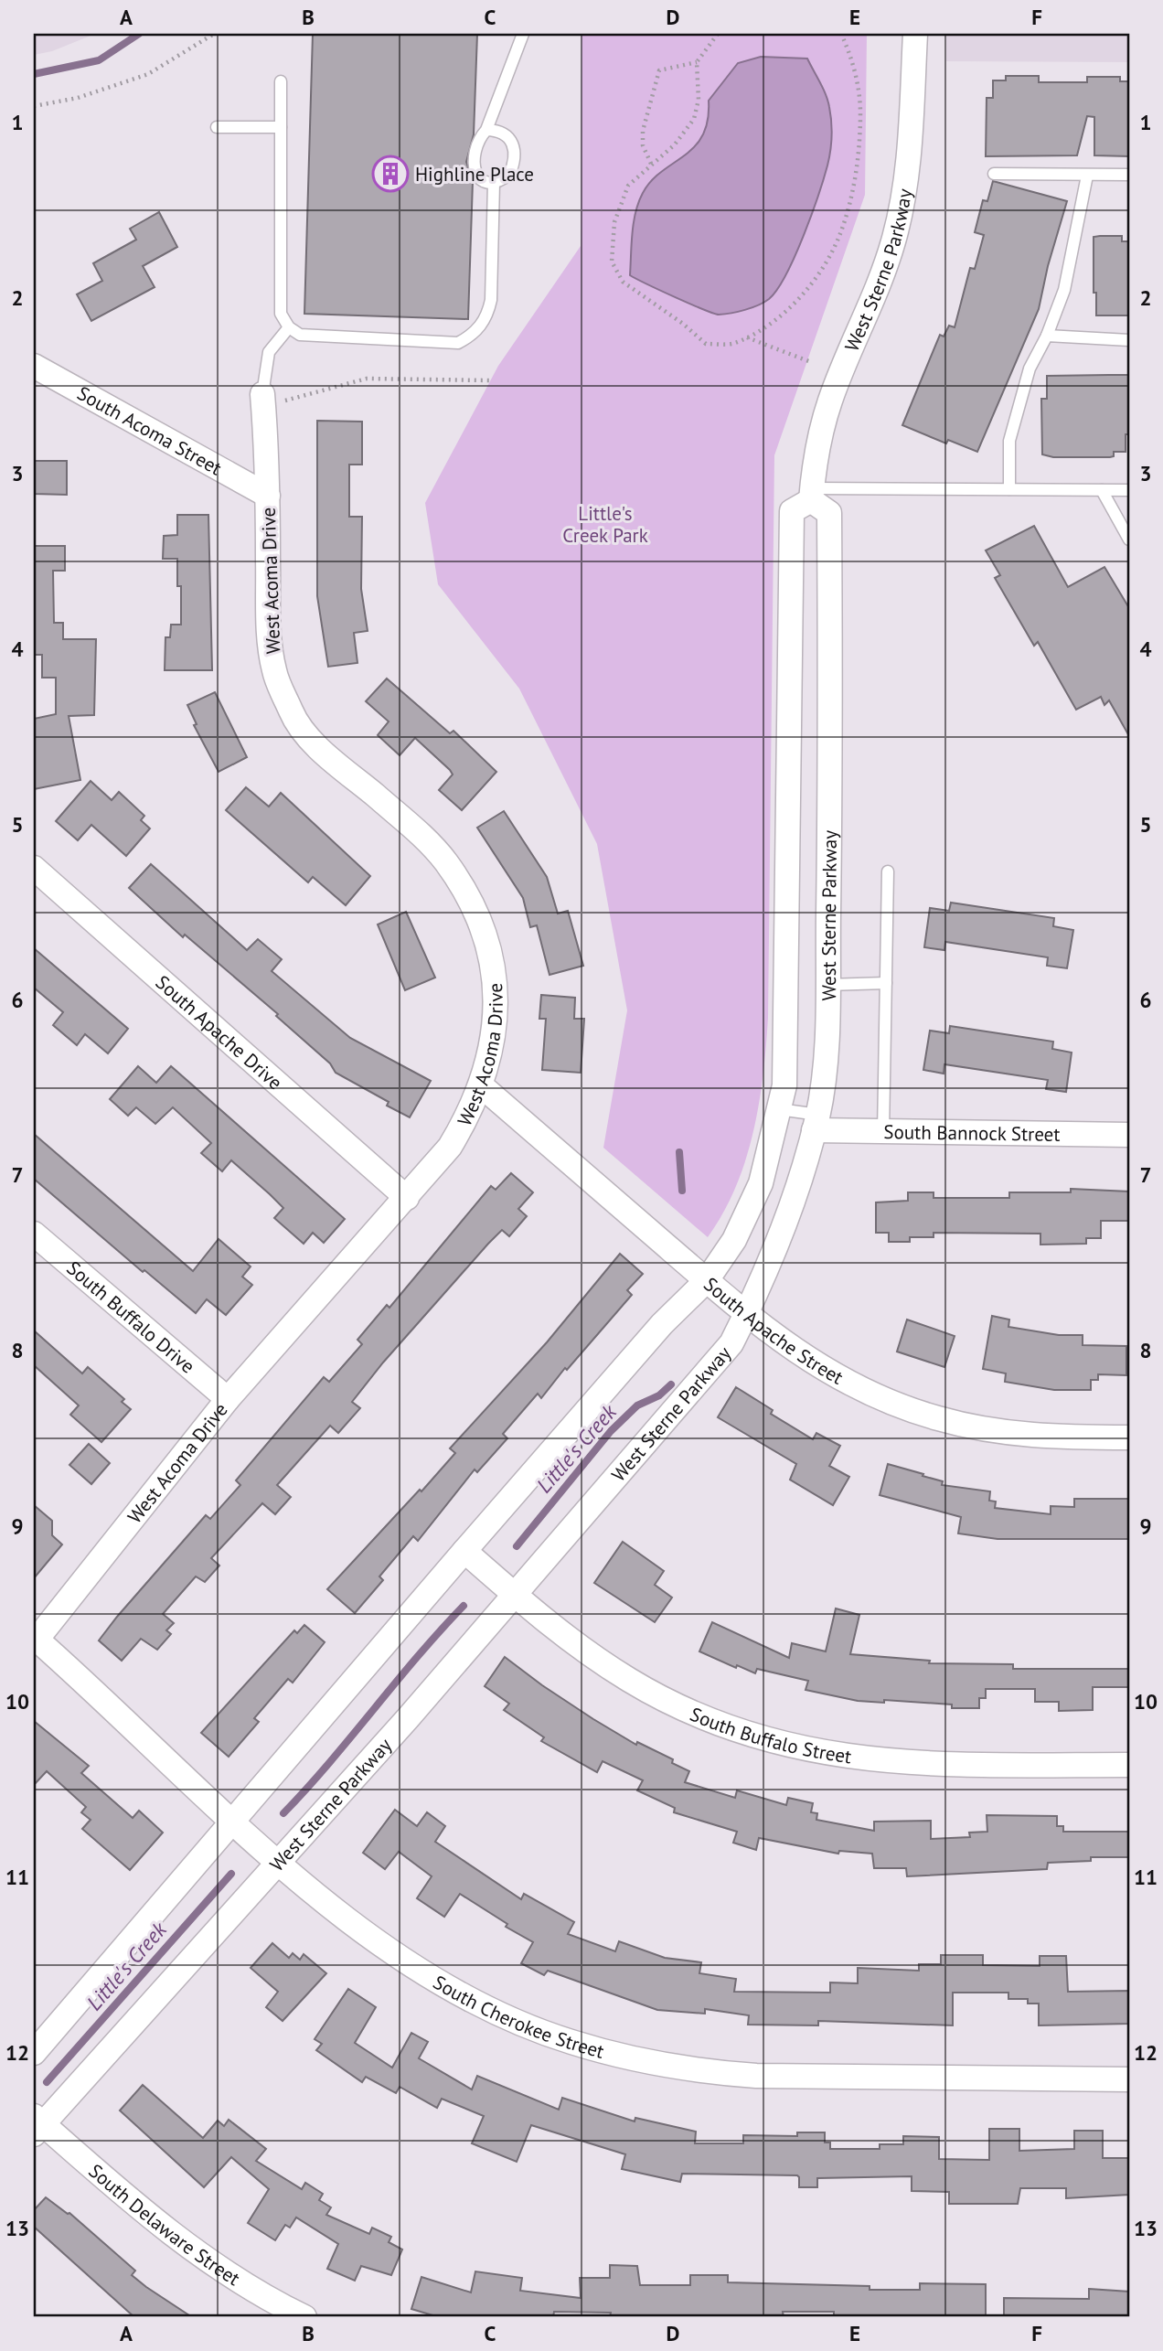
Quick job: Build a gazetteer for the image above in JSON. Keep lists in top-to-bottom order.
{
  "streets": {
    "street": [
      "West Sterne Parkway",
      "South Acoma Street",
      "West Acoma Drive",
      "South Apache Drive",
      "South Bannock Street",
      "South Buffalo Drive",
      "South Apache Street",
      "South Buffalo Street",
      "South Cherokee Street",
      "South Delaware Street"
    ]
  },
  "crossings": [
    ["West Sterne Parkway", "South Bannock Street"],
    ["West Sterne Parkway", "South Apache Street"],
    ["West Sterne Parkway", "South Buffalo Street"],
    ["West Sterne Parkway", "South Cherokee Street"],
    ["West Sterne Parkway", "South Delaware Street"],
    ["South Acoma Street", "West Acoma Drive"],
    ["West Acoma Drive", "South Apache Drive"],
    ["West Acoma Drive", "South Buffalo Drive"],
    ["West Acoma Drive", "South Apache Street"],
    ["West Acoma Drive", "South Cherokee Street"]
  ],
  "water": ["Little's Creek"],
  "parks": ["Little's Creek Park"],
  "places": {
    "building": ["Highline Place"]
  },
  "grid": {
    "columns": [
      "A",
      "B",
      "C",
      "D",
      "E",
      "F"
    ],
    "rows": [
      "1",
      "2",
      "3",
      "4",
      "5",
      "6",
      "7",
      "8",
      "9",
      "10",
      "11",
      "12",
      "13"
    ]
  }
}
